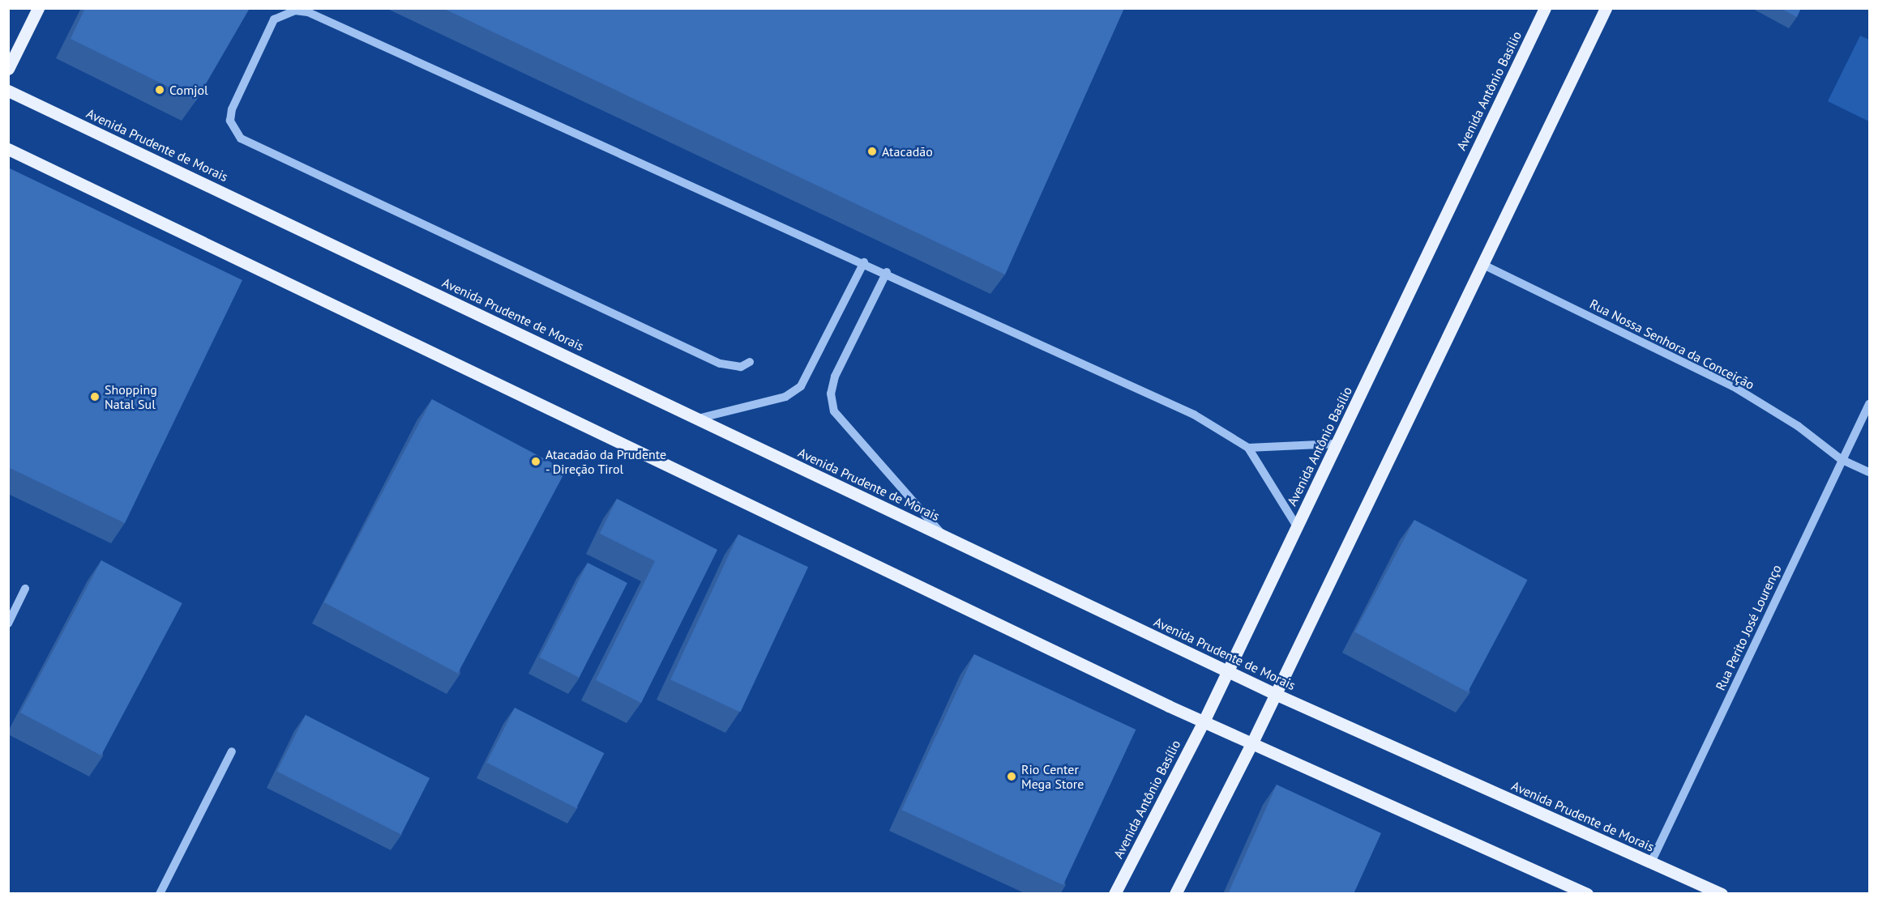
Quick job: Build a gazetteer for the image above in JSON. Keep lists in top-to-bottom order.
{
  "streets": {
    "main road": ["Avenida Antônio Basílio", "Avenida Prudente de Morais"],
    "street": ["Rua Nossa Senhora da Conceição", "Rua Perito José Lourenço"]
  },
  "crossings": [
    ["Avenida Antônio Basílio", "Avenida Prudente de Morais"],
    ["Avenida Prudente de Morais", "Rua Perito José Lourenço"],
    ["Rua Nossa Senhora da Conceição", "Rua Perito José Lourenço"]
  ],
  "places": [
    "Comjol",
    "Atacadão",
    "Shopping Natal Sul",
    "Atacadão da Prudente - Direção Tirol",
    "Rio Center Mega Store"
  ]
}
